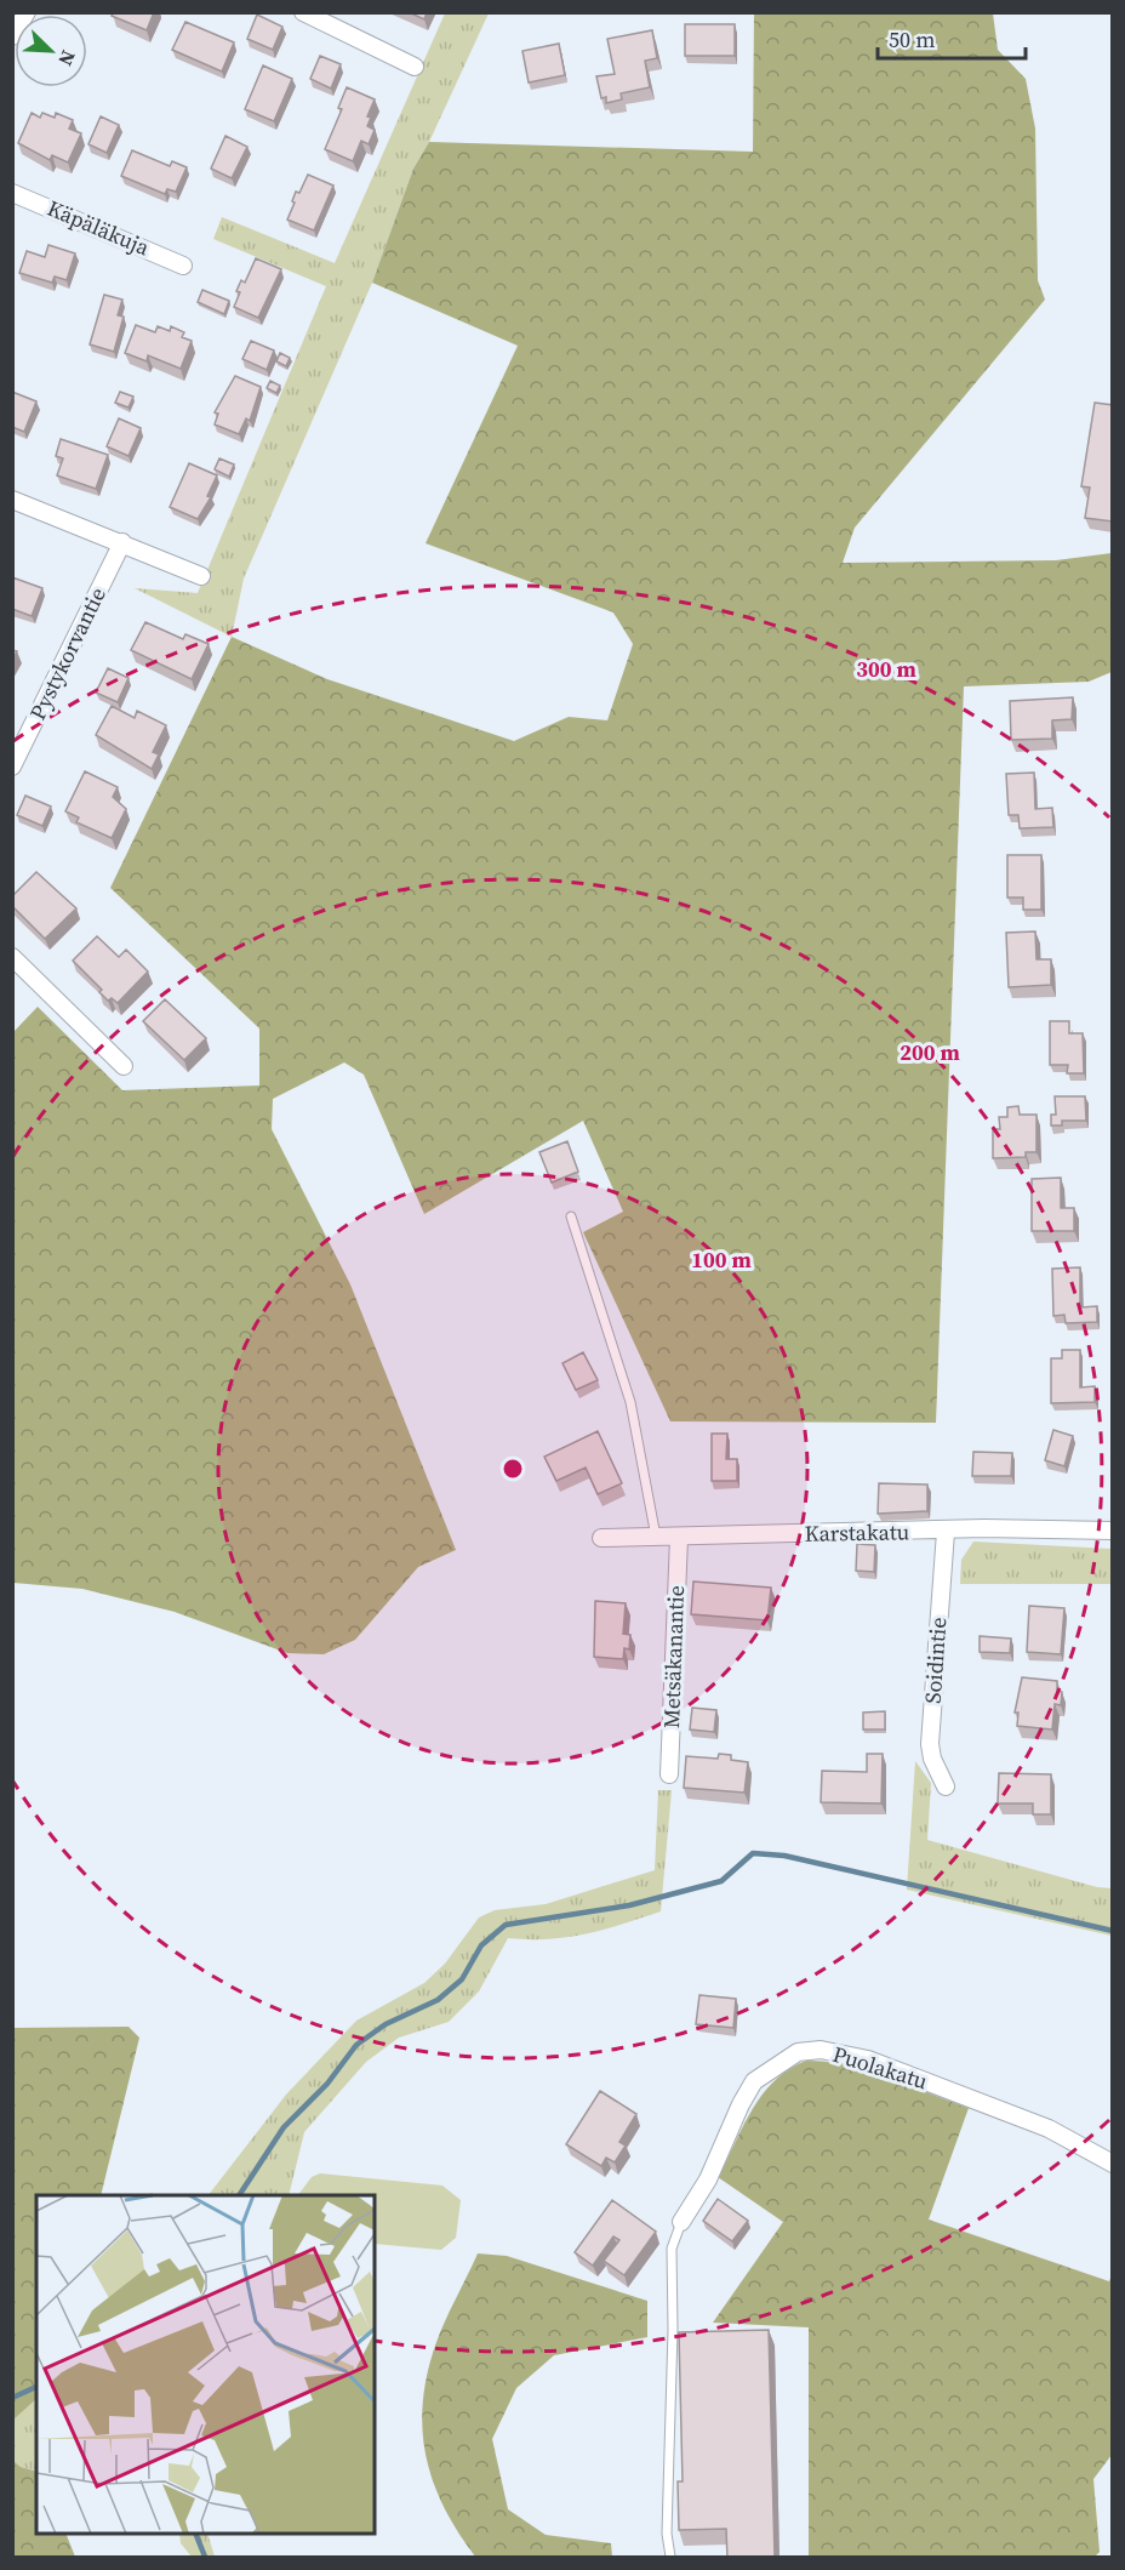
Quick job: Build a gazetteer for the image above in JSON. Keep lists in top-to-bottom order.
{
  "streets": {
    "street": [
      "Käpäläkuja",
      "Pystykorvantie",
      "Karstakatu",
      "Metsäkanantie",
      "Soidintie",
      "Puolakatu"
    ]
  },
  "crossings": [
    ["Karstakatu", "Metsäkanantie"],
    ["Karstakatu", "Soidintie"]
  ],
  "scale_bar": "50 m",
  "north": "bottom right",
  "rings": ["300 m", "200 m", "100 m"]
}
